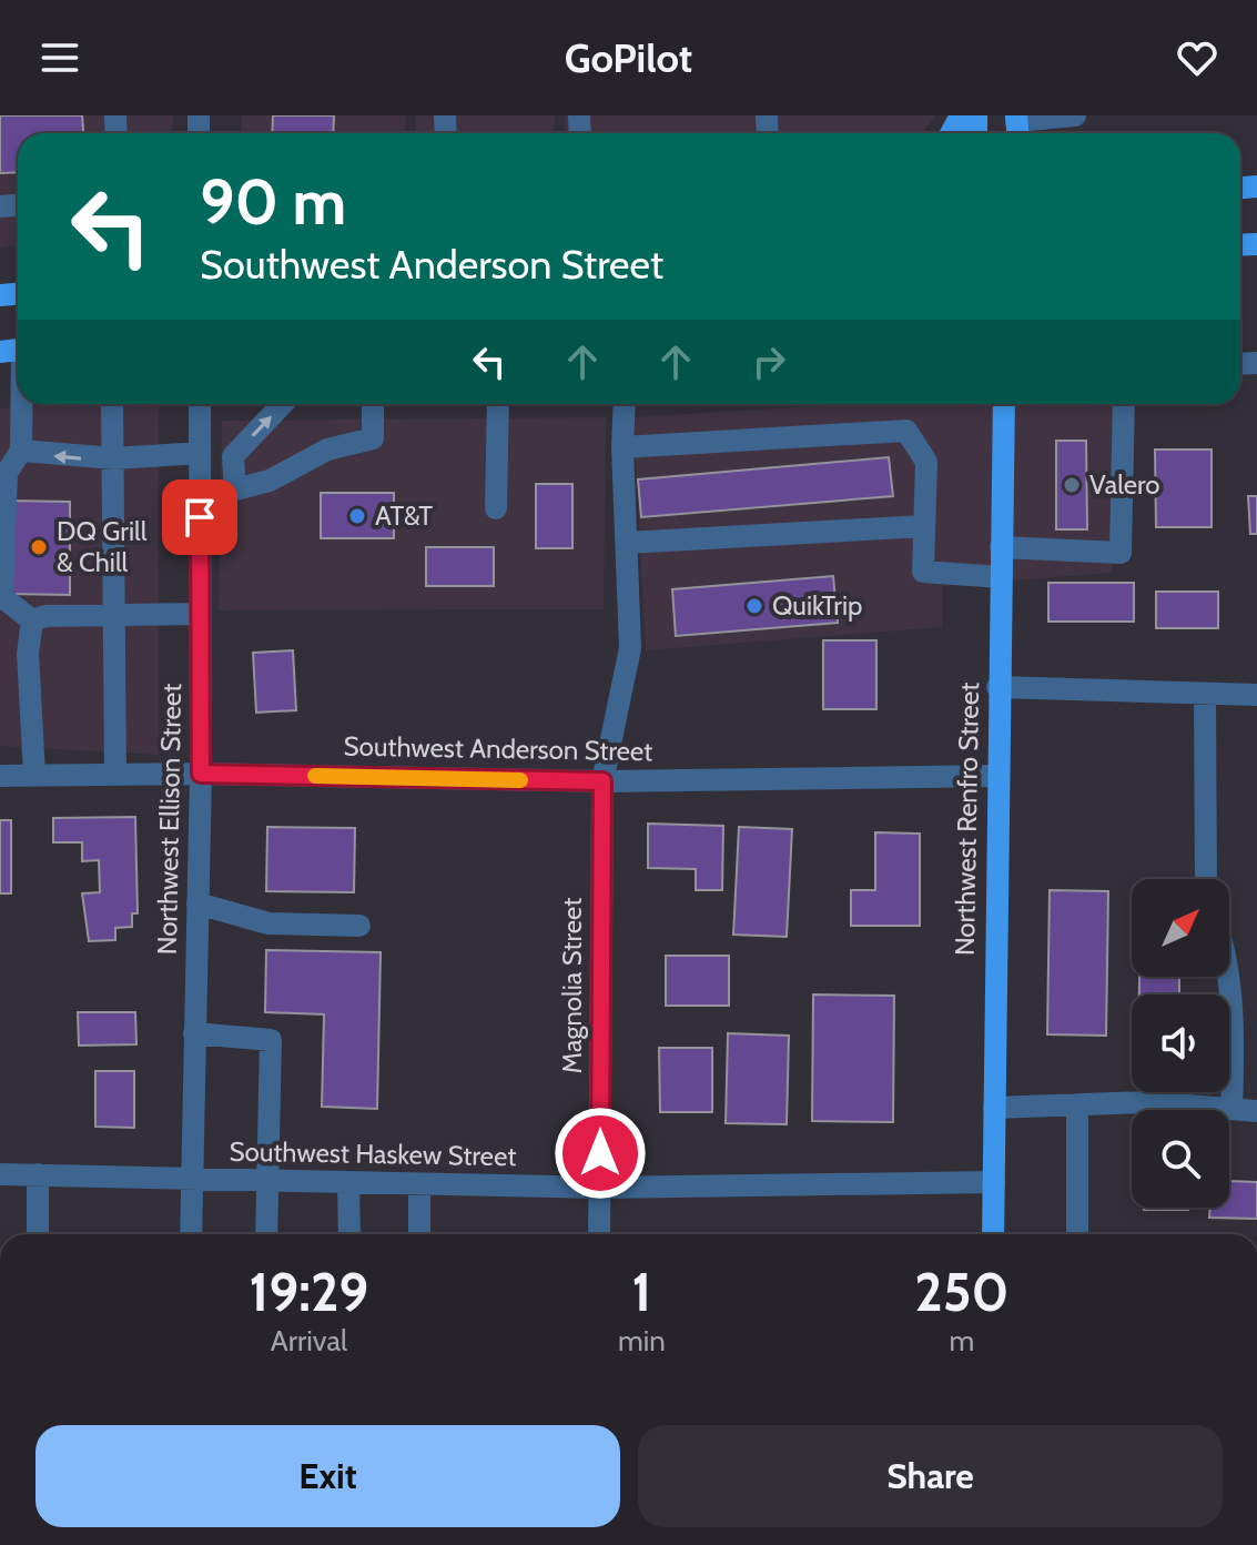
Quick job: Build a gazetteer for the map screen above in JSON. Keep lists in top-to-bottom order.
{
  "streets": {
    "main road": ["Northwest Renfro Street"],
    "street": [
      "Southwest Anderson Street",
      "Northwest Ellison Street",
      "Magnolia Street",
      "Southwest Haskew Street"
    ]
  },
  "crossings": [
    ["Southwest Anderson Street", "Northwest Ellison Street"],
    ["Southwest Anderson Street", "Northwest Renfro Street"],
    ["Southwest Anderson Street", "Magnolia Street"],
    ["Northwest Ellison Street", "Southwest Haskew Street"],
    ["Northwest Renfro Street", "Southwest Haskew Street"],
    ["Magnolia Street", "Southwest Haskew Street"]
  ],
  "places": [
    "Valero",
    "AT&T",
    "DQ Grill & Chill",
    "QuikTrip"
  ],
  "north": "top right",
  "page": {
    "header": "GoPilot",
    "turn": ["90 m", "Southwest Anderson Street"],
    "eta": [
      "19:29",
      "Arrival",
      "1",
      "min",
      "250",
      "m"
    ],
    "buttons": ["Exit", "Share"]
  }
}
